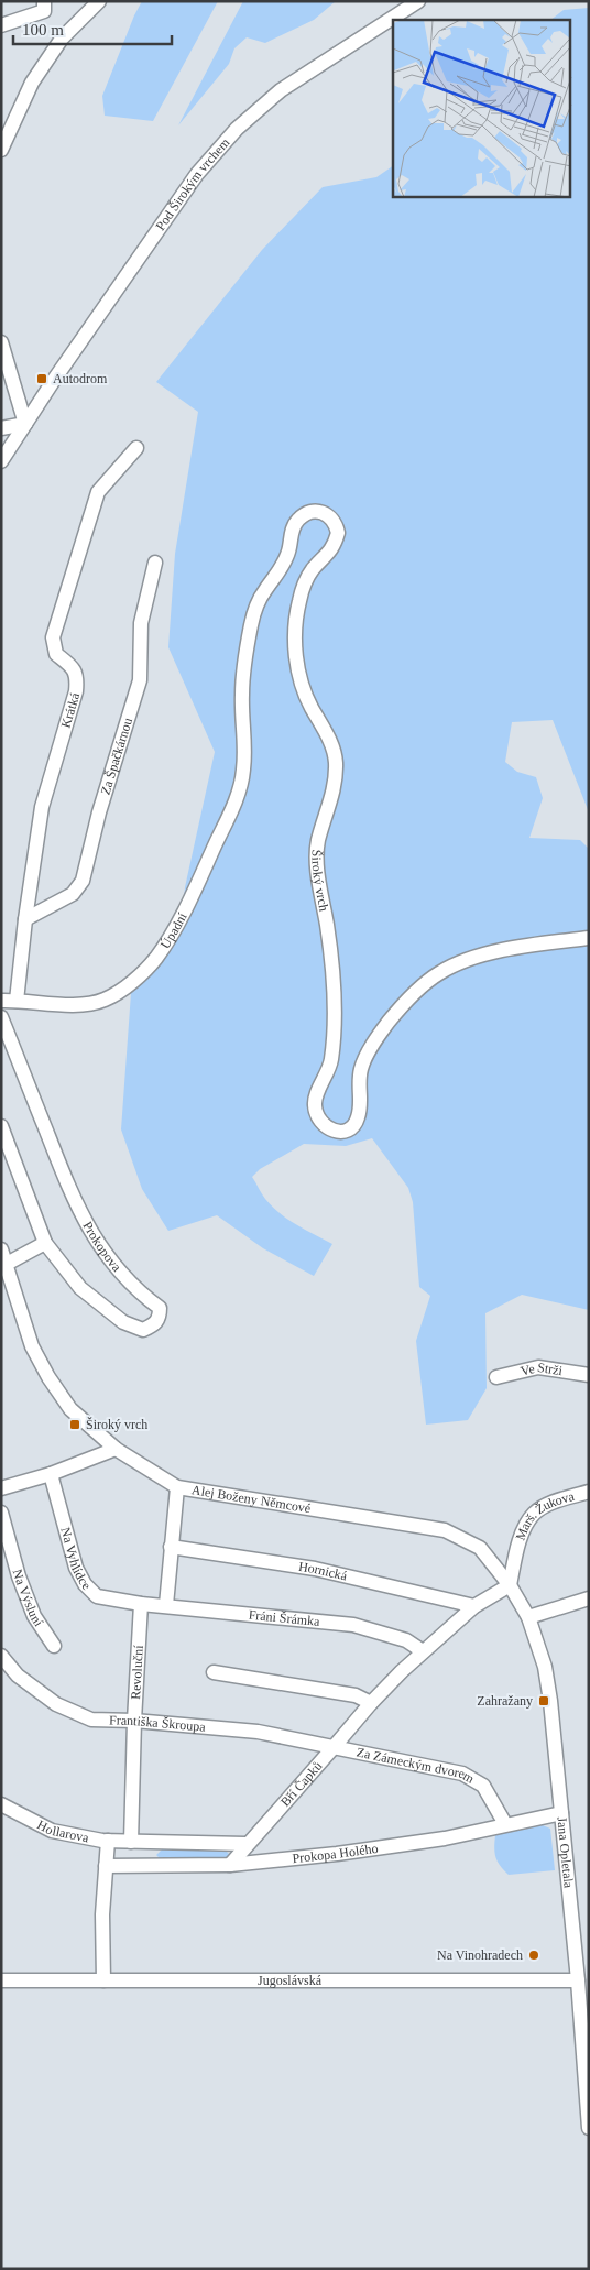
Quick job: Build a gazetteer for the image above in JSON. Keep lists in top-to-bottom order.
{
  "streets": {
    "street": [
      "Pod Širokým vrchem",
      "Krátká",
      "Za Špačkárnou",
      "Široký vrch",
      "Úpadní",
      "Prokopova",
      "Ve Strži",
      "Alej Boženy Němcové",
      "Marš. Žukova",
      "Na Vyhlídce",
      "Hornická",
      "Na Výsluní",
      "Fráni Šrámka",
      "Revoluční",
      "Františka Škroupa",
      "Za Zámeckým dvorem",
      "Bří Čapků",
      "Hollarova",
      "Prokopa Holého",
      "Jana Opletala",
      "Jugoslávská"
    ]
  },
  "crossings": [
    ["Krátká", "Za Špačkárnou"],
    ["Krátká", "Úpadní"],
    ["Široký vrch", "Úpadní"],
    ["Alej Boženy Němcové", "Marš. Žukova"],
    ["Alej Boženy Němcové", "Bří Čapků"],
    ["Alej Boženy Němcové", "Jana Opletala"],
    ["Marš. Žukova", "Bří Čapků"],
    ["Marš. Žukova", "Jana Opletala"],
    ["Na Vyhlídce", "Fráni Šrámka"],
    ["Na Vyhlídce", "Revoluční"],
    ["Hornická", "Bří Čapků"],
    ["Fráni Šrámka", "Revoluční"],
    ["Fráni Šrámka", "Bří Čapků"],
    ["Revoluční", "Františka Škroupa"],
    ["Revoluční", "Hollarova"],
    ["Františka Škroupa", "Za Zámeckým dvorem"],
    ["Františka Škroupa", "Bří Čapků"],
    ["Za Zámeckým dvorem", "Bří Čapků"],
    ["Za Zámeckým dvorem", "Prokopa Holého"],
    ["Bří Čapků", "Prokopa Holého"],
    ["Bří Čapků", "Jana Opletala"],
    ["Prokopa Holého", "Jana Opletala"],
    ["Jana Opletala", "Jugoslávská"]
  ],
  "places": {
    "transit": ["Autodrom", "Široký vrch", "Zahražany"],
    "other": ["Na Vinohradech"]
  },
  "scale_bar": "100 m"
}
